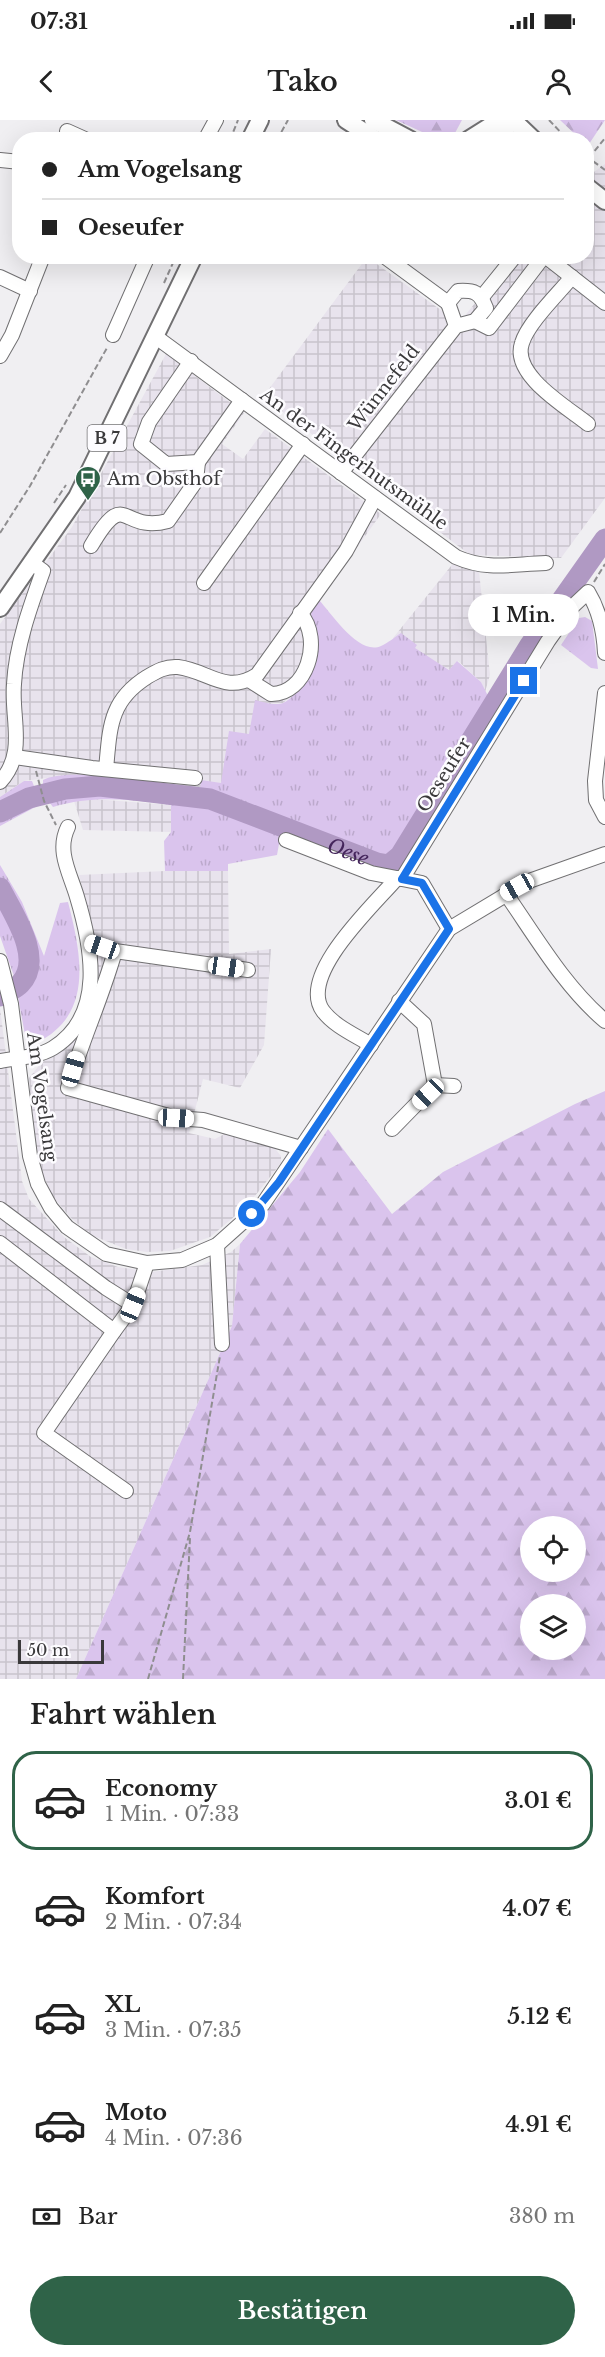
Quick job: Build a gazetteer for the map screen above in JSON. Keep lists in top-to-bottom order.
{
  "streets": {
    "main road": ["B 7"],
    "street": [
      "Wünnefeld",
      "An der Fingerhutsmühle",
      "Oeseufer",
      "Am Vogelsang"
    ]
  },
  "crossings": [
    ["Wünnefeld", "An der Fingerhutsmühle"],
    ["B 7", "An der Fingerhutsmühle"],
    ["Oeseufer", "Am Vogelsang"]
  ],
  "water": ["Oese"],
  "places": {
    "bus stop": ["Am Obsthof"]
  },
  "scale_bar": "50 m",
  "page": {
    "status": "07:31",
    "header": "Tako",
    "banner": ["Am Vogelsang", "Oeseufer"],
    "bubble": "1 Min.",
    "scale": "50 m",
    "heading": "Fahrt wählen",
    "list": [
      {
        "name": "Economy",
        "note": "1 Min. · 07:33",
        "value": "3.01 €"
      },
      {
        "name": "Komfort",
        "note": "2 Min. · 07:34",
        "value": "4.07 €"
      },
      {
        "name": "XL",
        "note": "3 Min. · 07:35",
        "value": "5.12 €"
      },
      {
        "name": "Moto",
        "note": "4 Min. · 07:36",
        "value": "4.91 €"
      }
    ],
    "pay": ["Bar", "380 m"],
    "buttons": "Bestätigen"
  }
}
